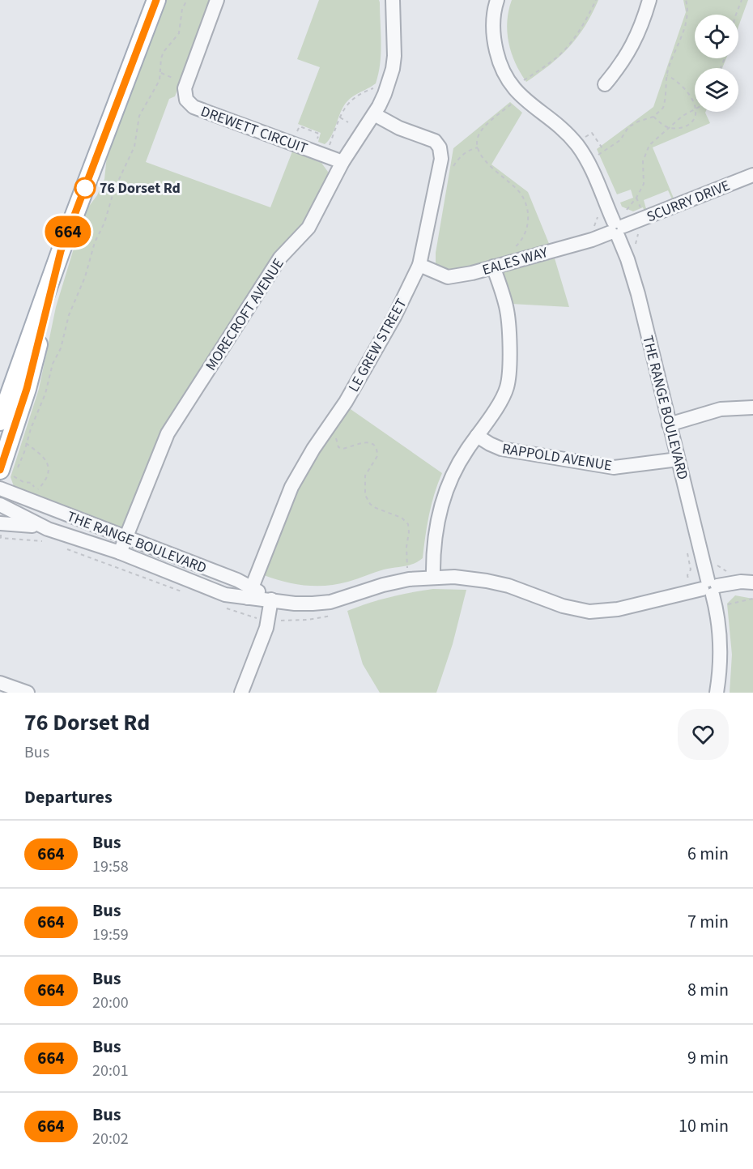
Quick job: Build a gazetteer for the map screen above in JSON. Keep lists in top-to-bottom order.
{
  "streets": {
    "street": [
      "DREWETT CIRCUIT",
      "SCURRY DRIVE",
      "EALES WAY",
      "MORECROFT AVENUE",
      "LE GREW STREET",
      "THE RANGE BOULEVARD",
      "RAPPOLD AVENUE"
    ]
  },
  "crossings": [
    ["DREWETT CIRCUIT", "MORECROFT AVENUE"],
    ["SCURRY DRIVE", "EALES WAY"],
    ["SCURRY DRIVE", "THE RANGE BOULEVARD"],
    ["EALES WAY", "LE GREW STREET"],
    ["EALES WAY", "THE RANGE BOULEVARD"],
    ["MORECROFT AVENUE", "LE GREW STREET"],
    ["MORECROFT AVENUE", "THE RANGE BOULEVARD"],
    ["LE GREW STREET", "THE RANGE BOULEVARD"],
    ["THE RANGE BOULEVARD", "RAPPOLD AVENUE"]
  ],
  "places": ["76 Dorset Rd"],
  "lines": ["bus line 664"],
  "page": {
    "on_map": "664",
    "heading": [
      ["76 Dorset Rd", "Bus"],
      "Departures"
    ],
    "list": [
      {
        "mark": "664",
        "name": "Bus",
        "note": "19:58",
        "value": "6 min"
      },
      {
        "mark": "664",
        "name": "Bus",
        "note": "19:59",
        "value": "7 min"
      },
      {
        "mark": "664",
        "name": "Bus",
        "note": "20:00",
        "value": "8 min"
      },
      {
        "mark": "664",
        "name": "Bus",
        "note": "20:01",
        "value": "9 min"
      },
      {
        "mark": "664",
        "name": "Bus",
        "note": "20:02",
        "value": "10 min"
      }
    ]
  }
}
